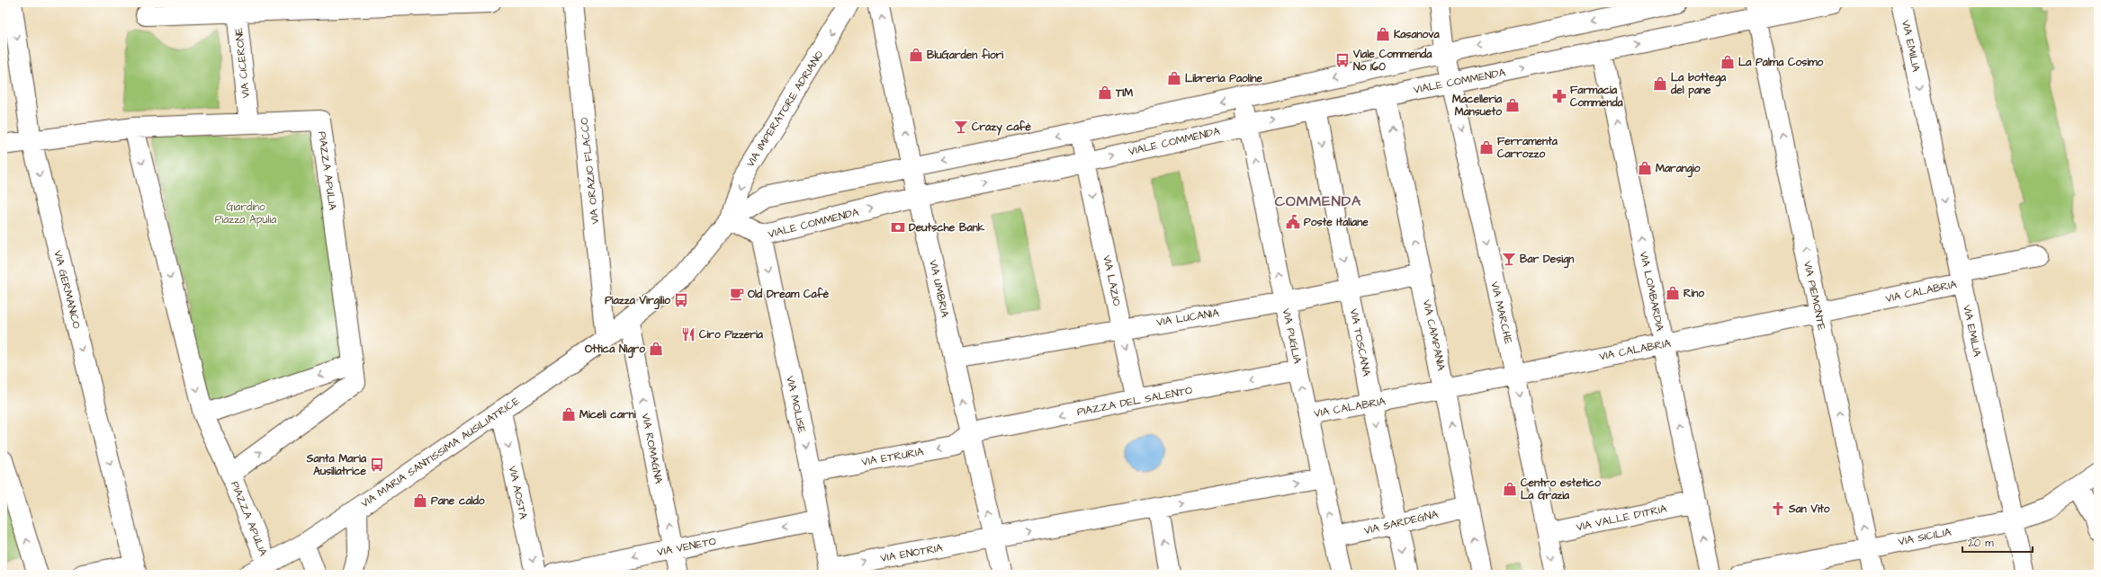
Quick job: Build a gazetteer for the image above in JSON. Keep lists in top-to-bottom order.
{
  "streets": {
    "street": [
      "VIA EMILIA",
      "VIA CICERONE",
      "VIALE COMMENDA",
      "VIA IMPERATORE ADRIANO",
      "PIAZZA APULIA",
      "VIA ORAZIO FLACCO",
      "VIA LAZIO",
      "VIA UMBRIA",
      "VIA GERMANICO",
      "VIA LOMBARDIA",
      "VIA CALABRIA",
      "VIA PIEMONTE",
      "VIA MARCHE",
      "VIA LUCANIA",
      "VIA CAMPANIA",
      "VIA PUGLIA",
      "VIA TOSCANA",
      "PIAZZA DEL SALENTO",
      "VIA MOLISE",
      "VIA ROMAGNA",
      "VIA MARIA SANTISSIMA AUSILIATRICE",
      "VIA ETRURIA",
      "VIA AOSTA",
      "VIA VALLE D'ITRIA",
      "VIA SARDEGNA",
      "VIA SICILIA",
      "VIA VENETO",
      "VIA ENOTRIA"
    ]
  },
  "crossings": [
    ["VIA EMILIA", "VIA CALABRIA"],
    ["VIA EMILIA", "VIA SICILIA"],
    ["VIA CICERONE", "PIAZZA APULIA"],
    ["VIALE COMMENDA", "VIA IMPERATORE ADRIANO"],
    ["VIALE COMMENDA", "VIA LAZIO"],
    ["VIALE COMMENDA", "VIA UMBRIA"],
    ["VIALE COMMENDA", "VIA LOMBARDIA"],
    ["VIALE COMMENDA", "VIA PIEMONTE"],
    ["VIALE COMMENDA", "VIA MARCHE"],
    ["VIALE COMMENDA", "VIA CAMPANIA"],
    ["VIALE COMMENDA", "VIA PUGLIA"],
    ["VIALE COMMENDA", "VIA TOSCANA"],
    ["VIALE COMMENDA", "VIA MOLISE"],
    ["PIAZZA APULIA", "VIA GERMANICO"],
    ["PIAZZA APULIA", "VIA MARIA SANTISSIMA AUSILIATRICE"],
    ["VIA ORAZIO FLACCO", "VIA MARIA SANTISSIMA AUSILIATRICE"],
    ["VIA LAZIO", "VIA LUCANIA"],
    ["VIA LAZIO", "PIAZZA DEL SALENTO"],
    ["VIA UMBRIA", "VIA LUCANIA"],
    ["VIA UMBRIA", "PIAZZA DEL SALENTO"],
    ["VIA UMBRIA", "VIA ETRURIA"],
    ["VIA UMBRIA", "VIA ENOTRIA"],
    ["VIA LOMBARDIA", "VIA CALABRIA"],
    ["VIA LOMBARDIA", "VIA VALLE D'ITRIA"],
    ["VIA CALABRIA", "VIA PIEMONTE"],
    ["VIA CALABRIA", "VIA MARCHE"],
    ["VIA CALABRIA", "VIA CAMPANIA"],
    ["VIA CALABRIA", "VIA PUGLIA"],
    ["VIA CALABRIA", "VIA TOSCANA"],
    ["VIA PIEMONTE", "VIA SICILIA"],
    ["VIA MARCHE", "VIA VALLE D'ITRIA"],
    ["VIA LUCANIA", "VIA CAMPANIA"],
    ["VIA LUCANIA", "VIA PUGLIA"],
    ["VIA LUCANIA", "VIA TOSCANA"],
    ["VIA CAMPANIA", "VIA SARDEGNA"],
    ["VIA PUGLIA", "PIAZZA DEL SALENTO"],
    ["VIA PUGLIA", "VIA SARDEGNA"],
    ["VIA TOSCANA", "VIA SARDEGNA"],
    ["PIAZZA DEL SALENTO", "VIA ETRURIA"],
    ["VIA MOLISE", "VIA ETRURIA"],
    ["VIA MOLISE", "VIA VENETO"],
    ["VIA MOLISE", "VIA ENOTRIA"],
    ["VIA ROMAGNA", "VIA MARIA SANTISSIMA AUSILIATRICE"],
    ["VIA ROMAGNA", "VIA VENETO"],
    ["VIA MARIA SANTISSIMA AUSILIATRICE", "VIA AOSTA"]
  ],
  "one_way": [
    "VIA EMILIA",
    "VIA IMPERATORE ADRIANO",
    "VIA LAZIO",
    "VIA UMBRIA",
    "VIA GERMANICO",
    "VIA LOMBARDIA",
    "VIA PIEMONTE",
    "VIA MARCHE",
    "VIA CAMPANIA",
    "VIA PUGLIA",
    "VIA TOSCANA",
    "VIA MOLISE",
    "VIA ROMAGNA",
    "VIA VENETO",
    "VIA ENOTRIA"
  ],
  "districts": ["COMMENDA"],
  "parks": ["Giardino Piazza Apulia"],
  "places": {
    "shop": [
      "Kasanova",
      "BluGarden fiori",
      "La Palma Cosimo",
      "Libreria Paoline",
      "La bottega del pane",
      "TIM",
      "Macelleria Mansueto",
      "Ferramenta Carrozzo",
      "Marangio",
      "Rino",
      "Ottica Nigro",
      "Miceli carni",
      "Centro estetico La Grazia",
      "Pane caldo"
    ],
    "bus stop": ["Viale Commenda No 160", "Piazza Virgilio", "Santa Maria Ausiliatrice"],
    "pharmacy": ["Farmacia Commenda"],
    "bar": ["Crazy cafè", "Bar Design"],
    "public building": ["Poste Italiane"],
    "bank": ["Deutsche Bank"],
    "cafe": ["Old Dream Cafè"],
    "restaurant": ["Ciro Pizzeria"],
    "church": ["San Vito"]
  },
  "scale_bar": "20 m"
}
